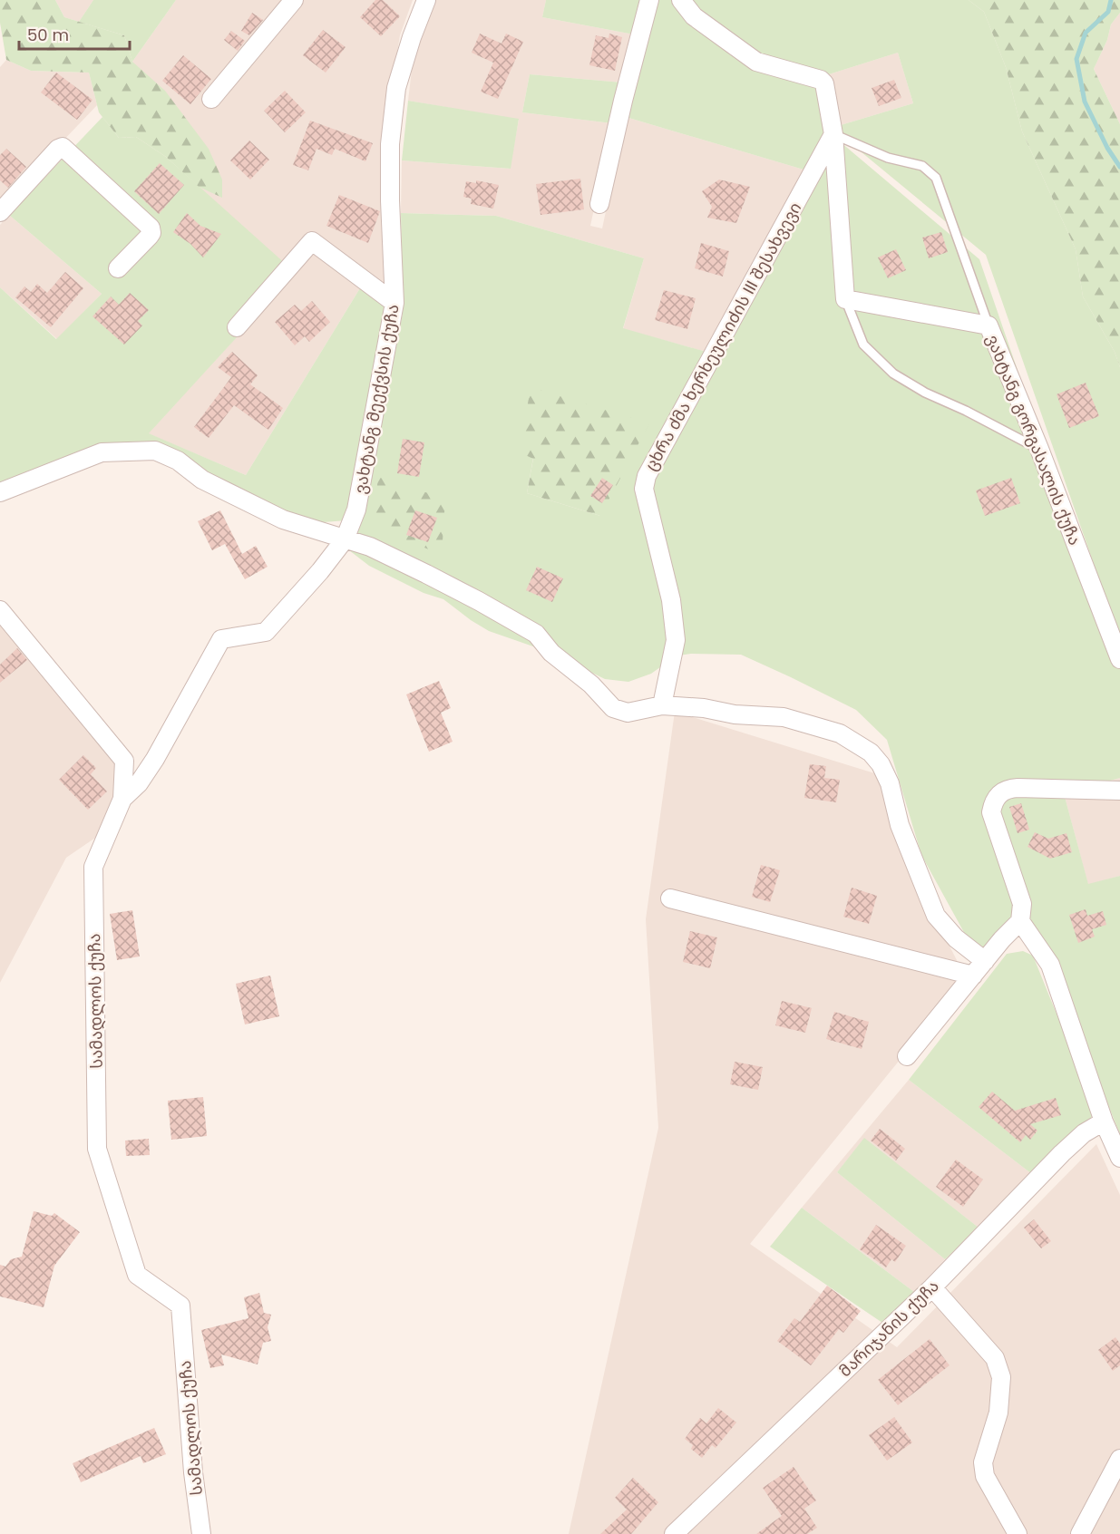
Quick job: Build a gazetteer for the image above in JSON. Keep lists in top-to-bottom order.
{
  "streets": {
    "street": [
      "ცხრა ძმა ხერხეულიძის III შესახვევი",
      "ვახტანგ მეექვსის ქუჩა",
      "ვახტანგ გორგასალის ქუჩა",
      "სამადლოს ქუჩა",
      "მარიჯანის ქუჩა"
    ]
  },
  "crossings": [
    ["ვახტანგ მეექვსის ქუჩა", "სამადლოს ქუჩა"]
  ],
  "scale_bar": "50 m"
}
